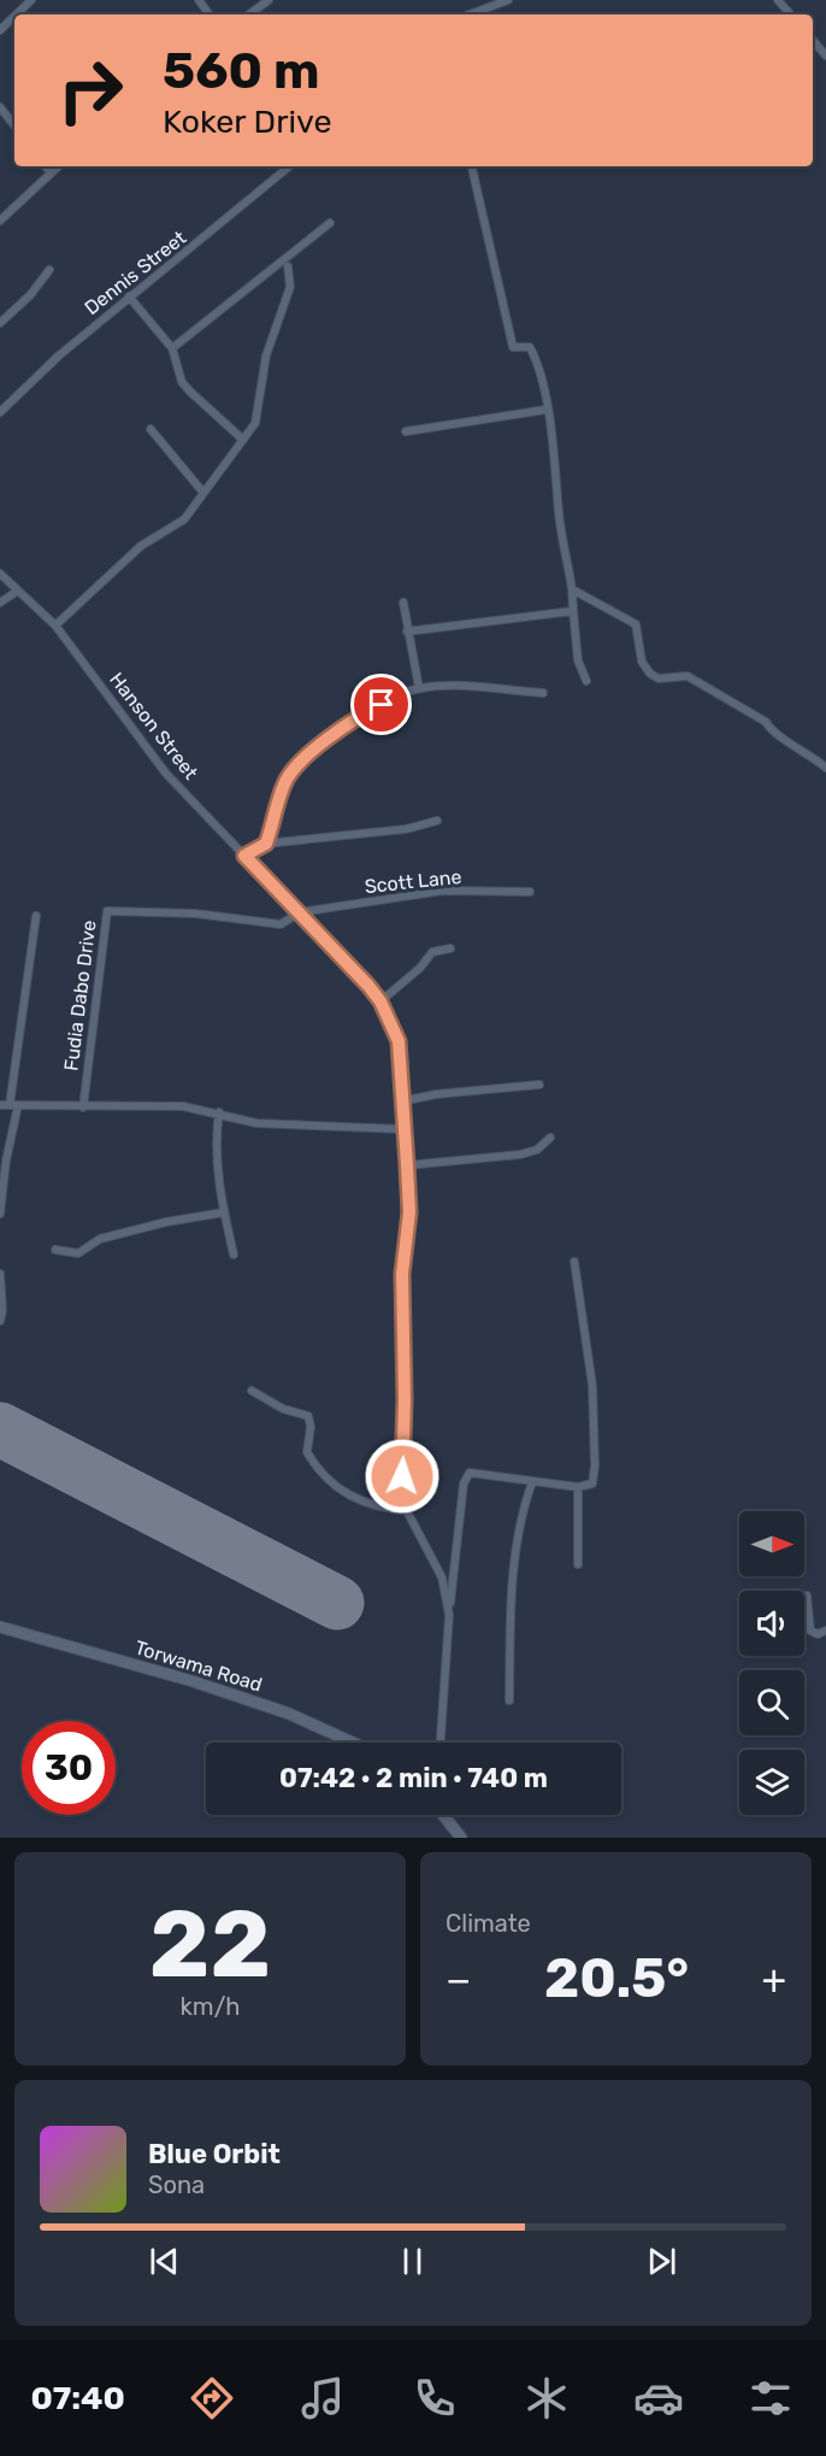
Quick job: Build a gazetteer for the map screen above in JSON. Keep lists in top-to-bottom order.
{
  "streets": {
    "main road": ["Torwama Road"],
    "street": [
      "Dennis Street",
      "Hanson Street",
      "Scott Lane",
      "Fudia Dabo Drive"
    ]
  },
  "crossings": [
    ["Hanson Street", "Scott Lane"],
    ["Hanson Street", "Fudia Dabo Drive"],
    ["Scott Lane", "Fudia Dabo Drive"]
  ],
  "north": "right",
  "page": {
    "turn": ["560 m", "Koker Drive"],
    "limit": "30",
    "trip": "07:42 · 2 min · 740 m",
    "tile": [
      ["22", "km/h"],
      "Climate"
    ],
    "heat": ["−", "20.5°", "+"],
    "song": ["Blue Orbit", "Sona"],
    "tabs": "07:40"
  }
}
